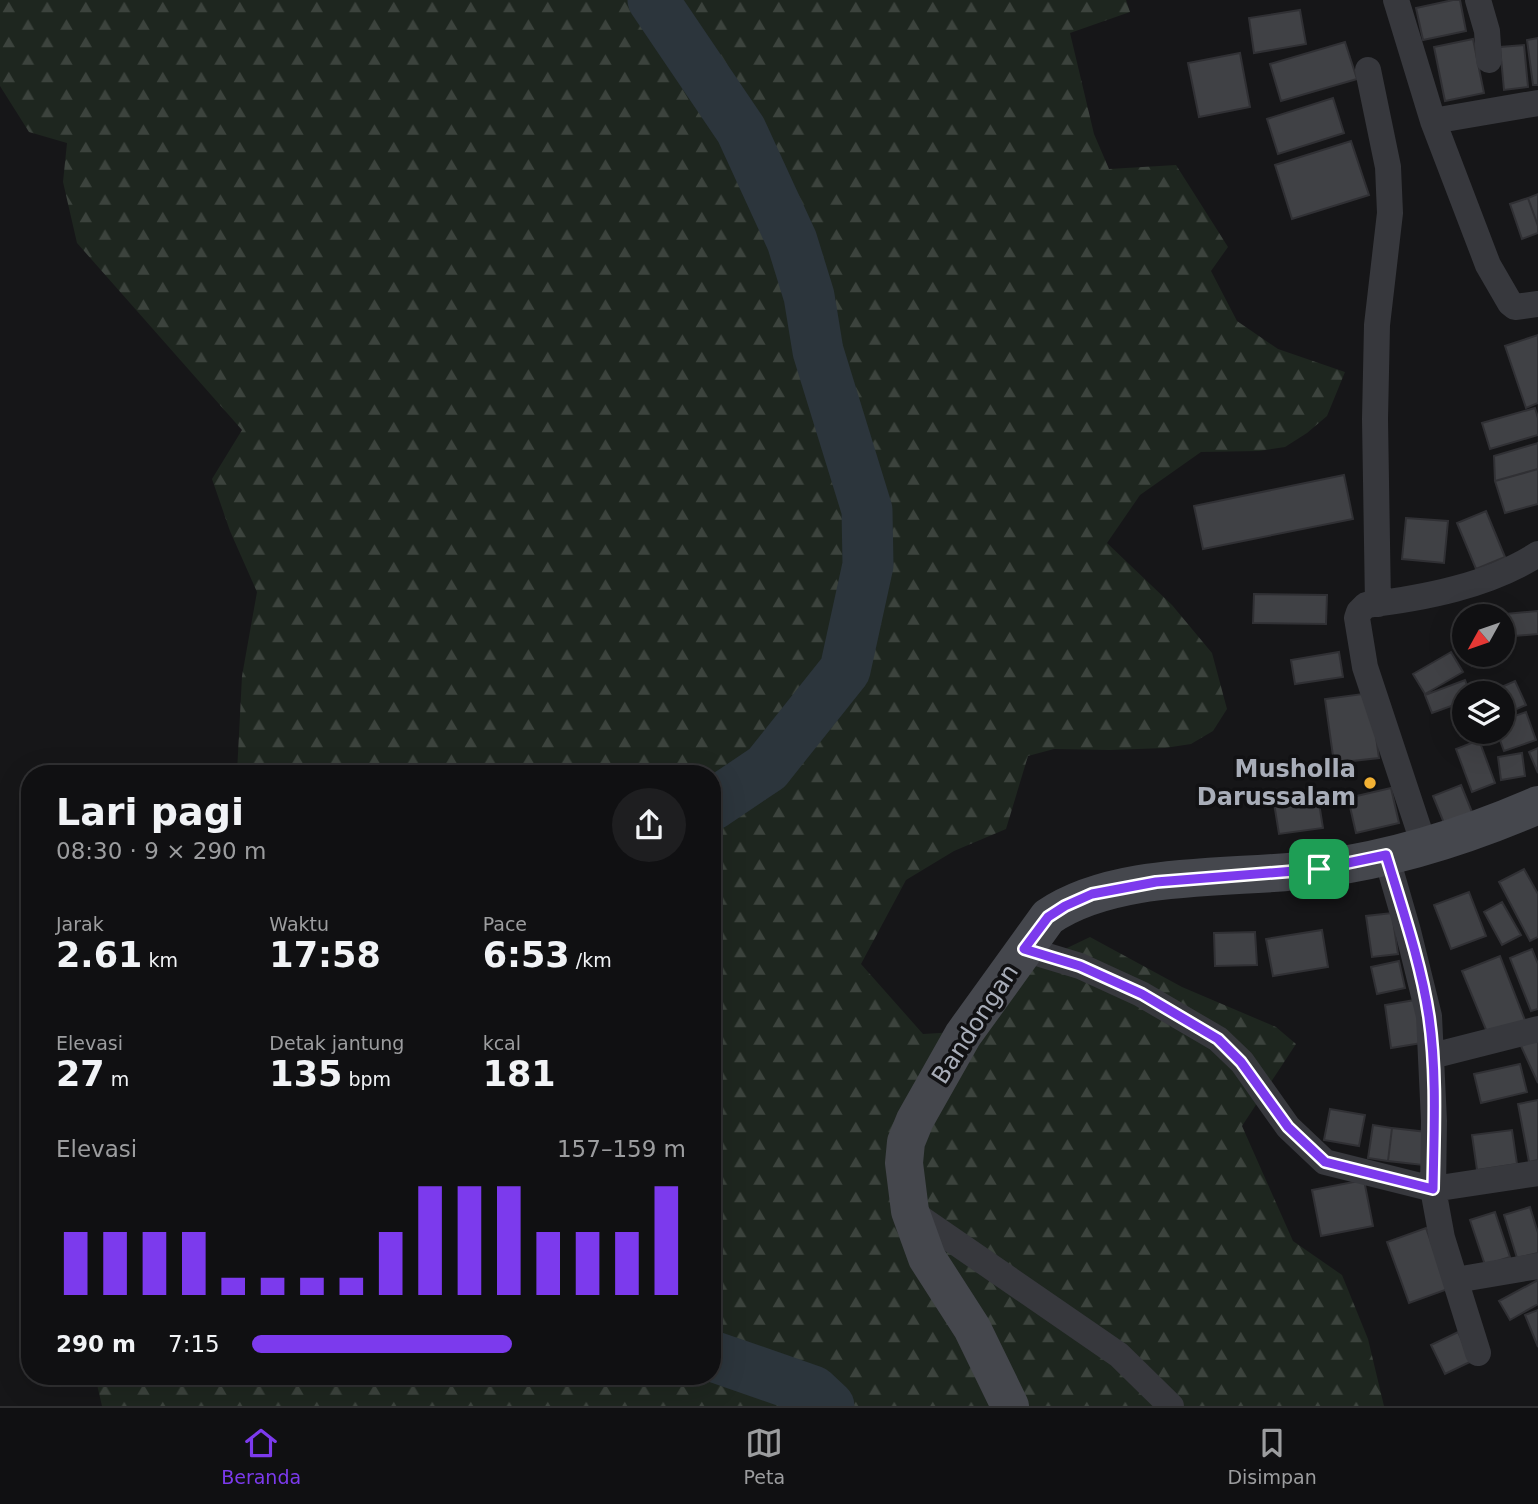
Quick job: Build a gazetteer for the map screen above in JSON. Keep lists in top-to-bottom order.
{
  "streets": {
    "street": ["Bandongan"]
  },
  "places": ["Musholla Darussalam"],
  "north": "bottom left",
  "page": {
    "heading": ["Lari pagi", "08:30 · 9 × 290 m"],
    "stats": [
      ["Jarak", "2.61 km"],
      ["Waktu", "17:58"],
      ["Pace", "6:53 /km"],
      ["Elevasi", "27 m"],
      ["Detak jantung", "135 bpm"],
      ["kcal", "181"]
    ],
    "chart": ["Elevasi", "157–159 m"],
    "list": [
      {
        "name": "290 m",
        "note": "7:15"
      }
    ],
    "tabs": ["Beranda", "Peta", "Disimpan"]
  }
}
